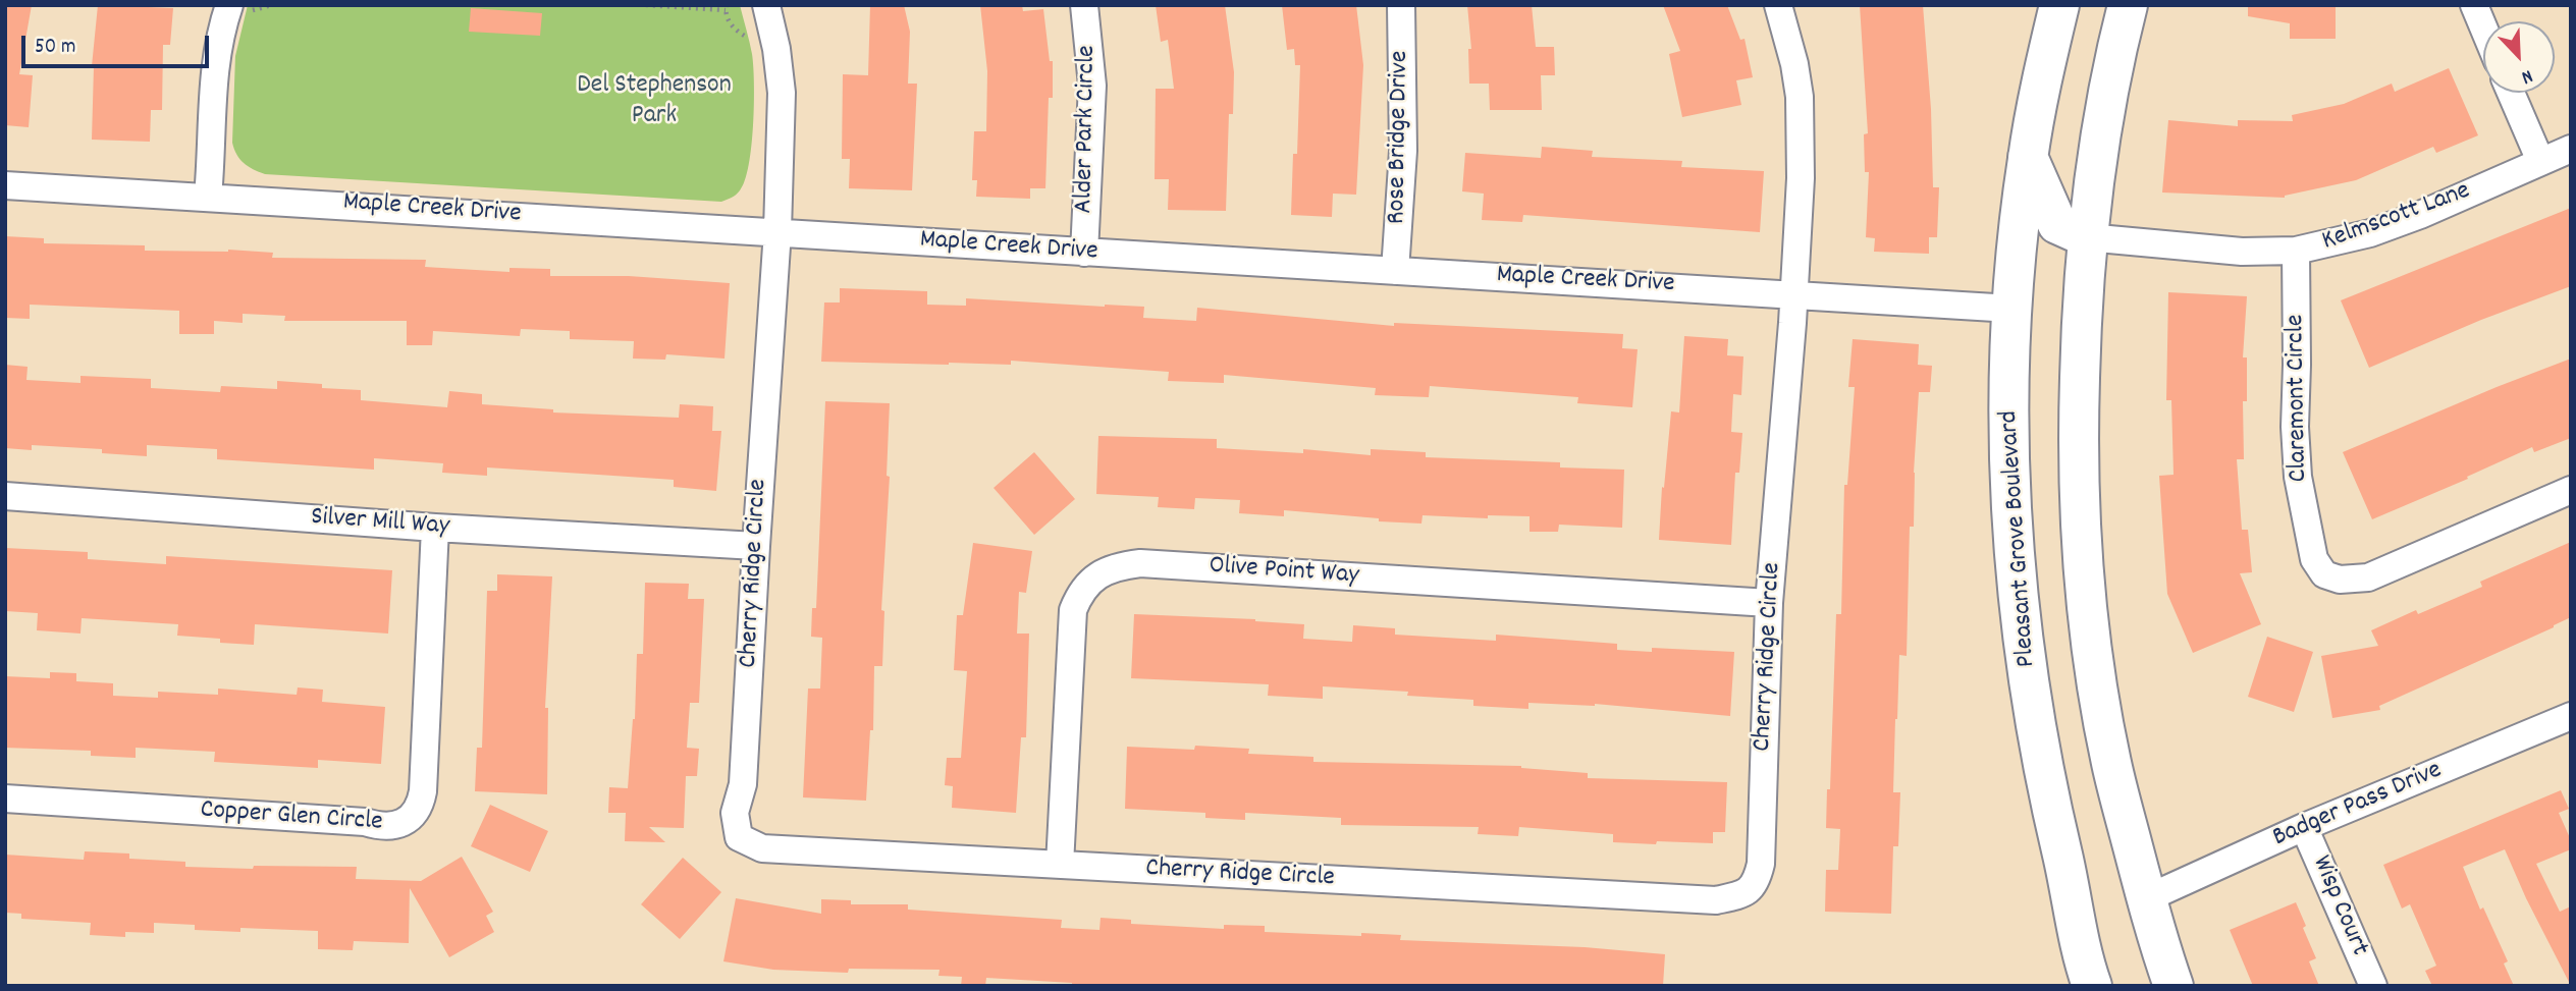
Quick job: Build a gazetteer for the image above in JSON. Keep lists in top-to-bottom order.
{
  "streets": {
    "main road": ["Pleasant Grove Boulevard"],
    "street": [
      "Alder Park Circle",
      "Rose Bridge Drive",
      "Maple Creek Drive",
      "Kelmscott Lane",
      "Claremont Circle",
      "Silver Mill Way",
      "Olive Point Way",
      "Cherry Ridge Circle",
      "Badger Pass Drive",
      "Copper Glen Circle",
      "Wisp Court"
    ]
  },
  "crossings": [
    ["Alder Park Circle", "Maple Creek Drive"],
    ["Rose Bridge Drive", "Maple Creek Drive"],
    ["Maple Creek Drive", "Pleasant Grove Boulevard"],
    ["Maple Creek Drive", "Cherry Ridge Circle"],
    ["Kelmscott Lane", "Claremont Circle"],
    ["Silver Mill Way", "Cherry Ridge Circle"],
    ["Silver Mill Way", "Copper Glen Circle"],
    ["Olive Point Way", "Cherry Ridge Circle"],
    ["Badger Pass Drive", "Wisp Court"]
  ],
  "parks": ["Del Stephenson Park"],
  "scale_bar": "50 m",
  "north": "bottom right"
}
